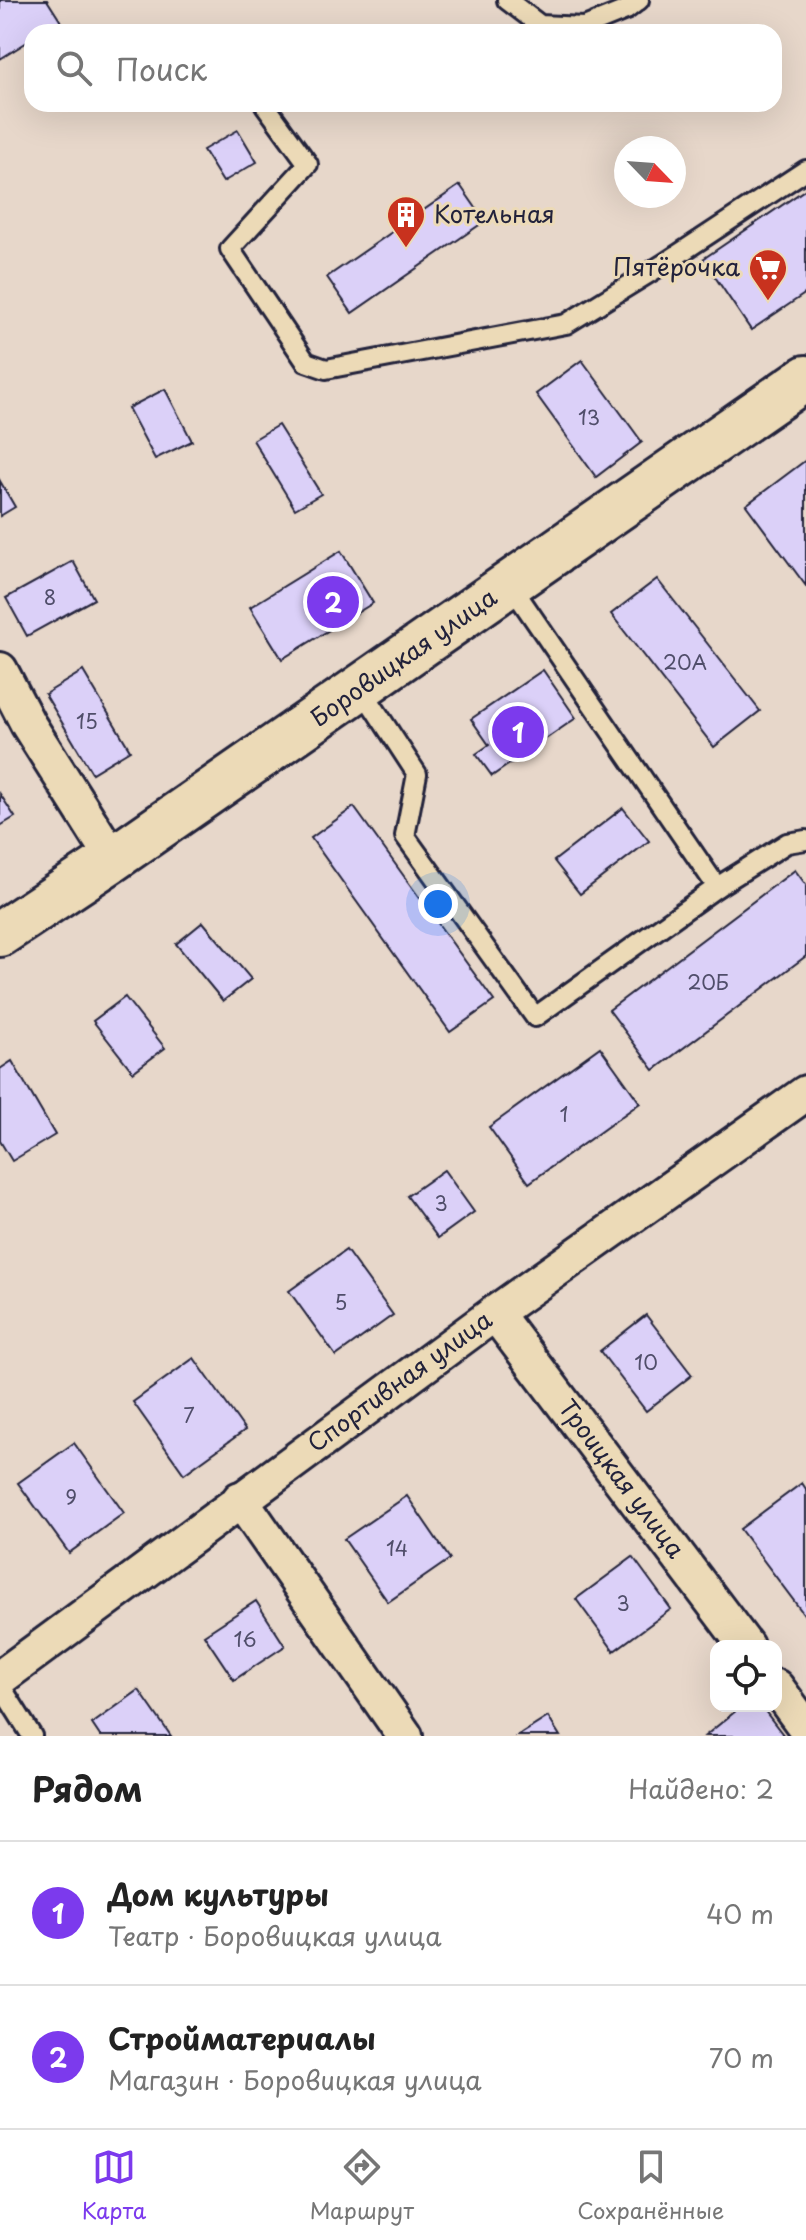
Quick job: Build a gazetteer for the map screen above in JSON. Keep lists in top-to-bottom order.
{
  "streets": {
    "street": ["Боровицкая улица", "Спортивная улица", "Троицкая улица"]
  },
  "crossings": [
    ["Спортивная улица", "Троицкая улица"]
  ],
  "places": {
    "building": ["Котельная"],
    "supermarket": ["Пятёрочка"]
  },
  "house_numbers": [
    "13",
    "8",
    "20А",
    "15",
    "20Б",
    "1",
    "3",
    "5",
    "10",
    "7",
    "9",
    "14",
    "3",
    "16"
  ],
  "north": "bottom right",
  "page": {
    "search": "Поиск",
    "pins": ["2", "1"],
    "heading": ["Рядом", "Найдено: 2"],
    "list": [
      {
        "mark": "1",
        "name": "Дом культуры",
        "note": "Театр · Боровицкая улица",
        "value": "40 m"
      },
      {
        "mark": "2",
        "name": "Стройматериалы",
        "note": "Магазин · Боровицкая улица",
        "value": "70 m"
      }
    ],
    "nav": ["Карта", "Маршрут", "Сохранённые"]
  }
}
